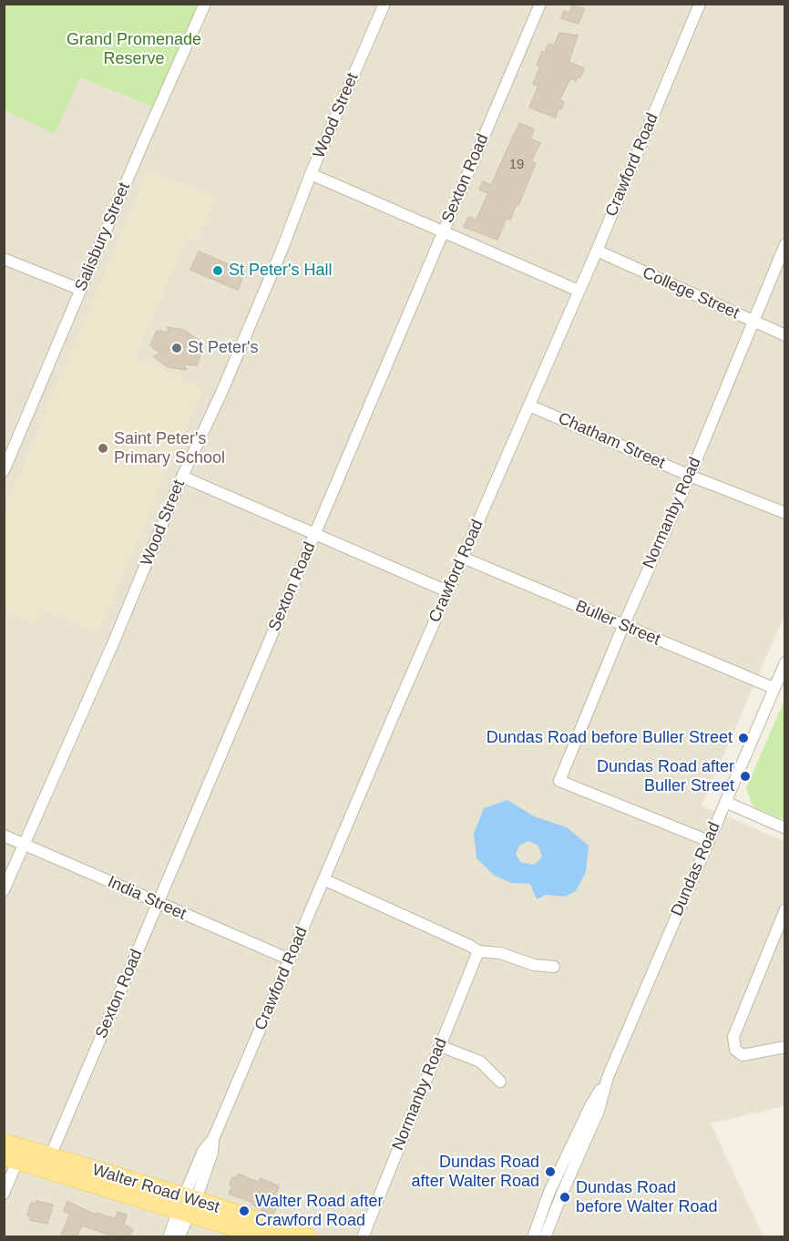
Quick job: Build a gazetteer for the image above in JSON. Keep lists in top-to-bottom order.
{
  "streets": {
    "main road": ["Walter Road West"],
    "street": [
      "Wood Street",
      "Crawford Road",
      "Sexton Road",
      "Salisbury Street",
      "College Street",
      "Chatham Street",
      "Normanby Road",
      "Buller Street",
      "Dundas Road",
      "India Street"
    ]
  },
  "crossings": [
    ["Wood Street", "India Street"],
    ["Crawford Road", "College Street"],
    ["Crawford Road", "Chatham Street"],
    ["Crawford Road", "Buller Street"],
    ["Crawford Road", "India Street"],
    ["Crawford Road", "Walter Road West"],
    ["Sexton Road", "India Street"],
    ["Sexton Road", "Walter Road West"],
    ["College Street", "Normanby Road"],
    ["Chatham Street", "Normanby Road"],
    ["Normanby Road", "Buller Street"],
    ["Normanby Road", "Dundas Road"],
    ["Buller Street", "Dundas Road"]
  ],
  "parks": ["Grand Promenade Reserve"],
  "places": [
    "St Peter's Hall",
    "St Peter's",
    "Saint Peter's Primary School",
    "Dundas Road before Buller Street",
    "Dundas Road after Buller Street",
    "Dundas Road after Walter Road",
    "Dundas Road before Walter Road",
    "Walter Road after Crawford Road"
  ],
  "house_numbers": ["19"]
}
